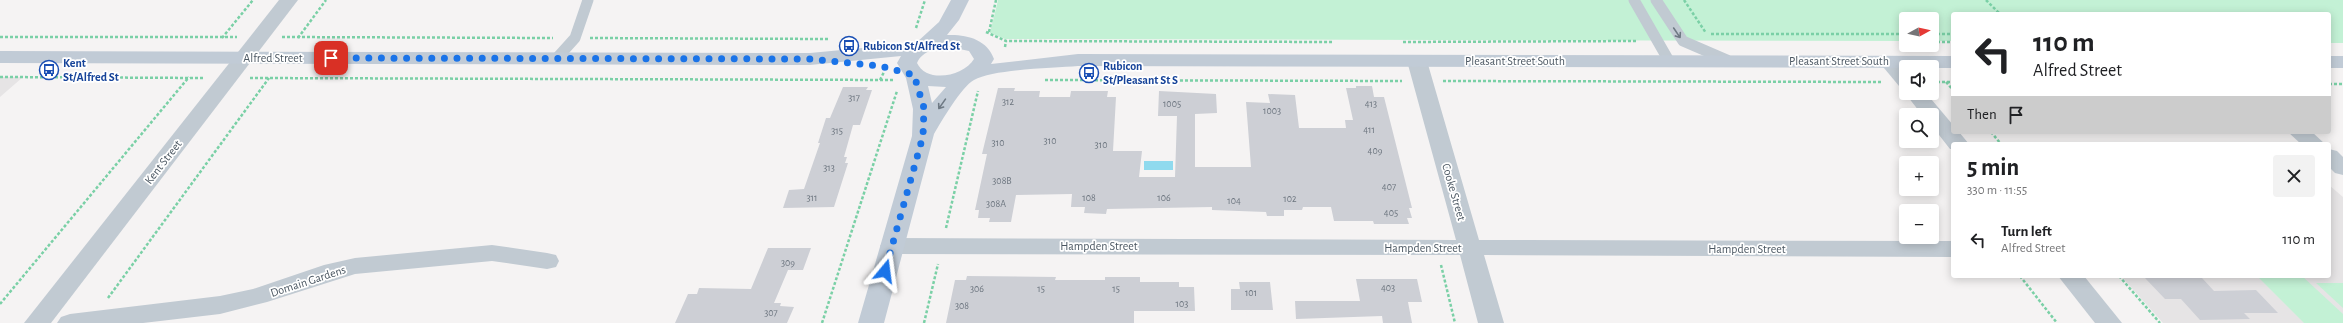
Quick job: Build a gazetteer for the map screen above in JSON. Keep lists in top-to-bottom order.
{
  "streets": {
    "street": [
      "Alfred Street",
      "Pleasant Street South",
      "Kent Street",
      "Cooke Street",
      "Hampden Street",
      "Domain Gardens"
    ]
  },
  "crossings": [
    ["Alfred Street", "Pleasant Street South"],
    ["Alfred Street", "Kent Street"],
    ["Pleasant Street South", "Cooke Street"],
    ["Cooke Street", "Hampden Street"]
  ],
  "places": {
    "bus stop": ["Rubicon St/Alfred St", "Kent St/Alfred St", "Rubicon St/Pleasant St S"]
  },
  "house_numbers": [
    "317",
    "312",
    "1005",
    "413",
    "1003",
    "411",
    "315",
    "310",
    "310",
    "310",
    "409",
    "313",
    "308B",
    "407",
    "311",
    "108",
    "106",
    "102",
    "104",
    "308A",
    "405",
    "309",
    "403",
    "306",
    "15",
    "15",
    "101",
    "103",
    "308",
    "307"
  ],
  "north": "right",
  "page": {
    "map_buttons": ["+", "−"],
    "turn": ["110 m", "Alfred Street"],
    "then": "Then",
    "heading": ["5 min", "330 m · 11:55"],
    "list": [
      {
        "name": "Turn left",
        "note": "Alfred Street",
        "value": "110 m"
      }
    ]
  }
}
